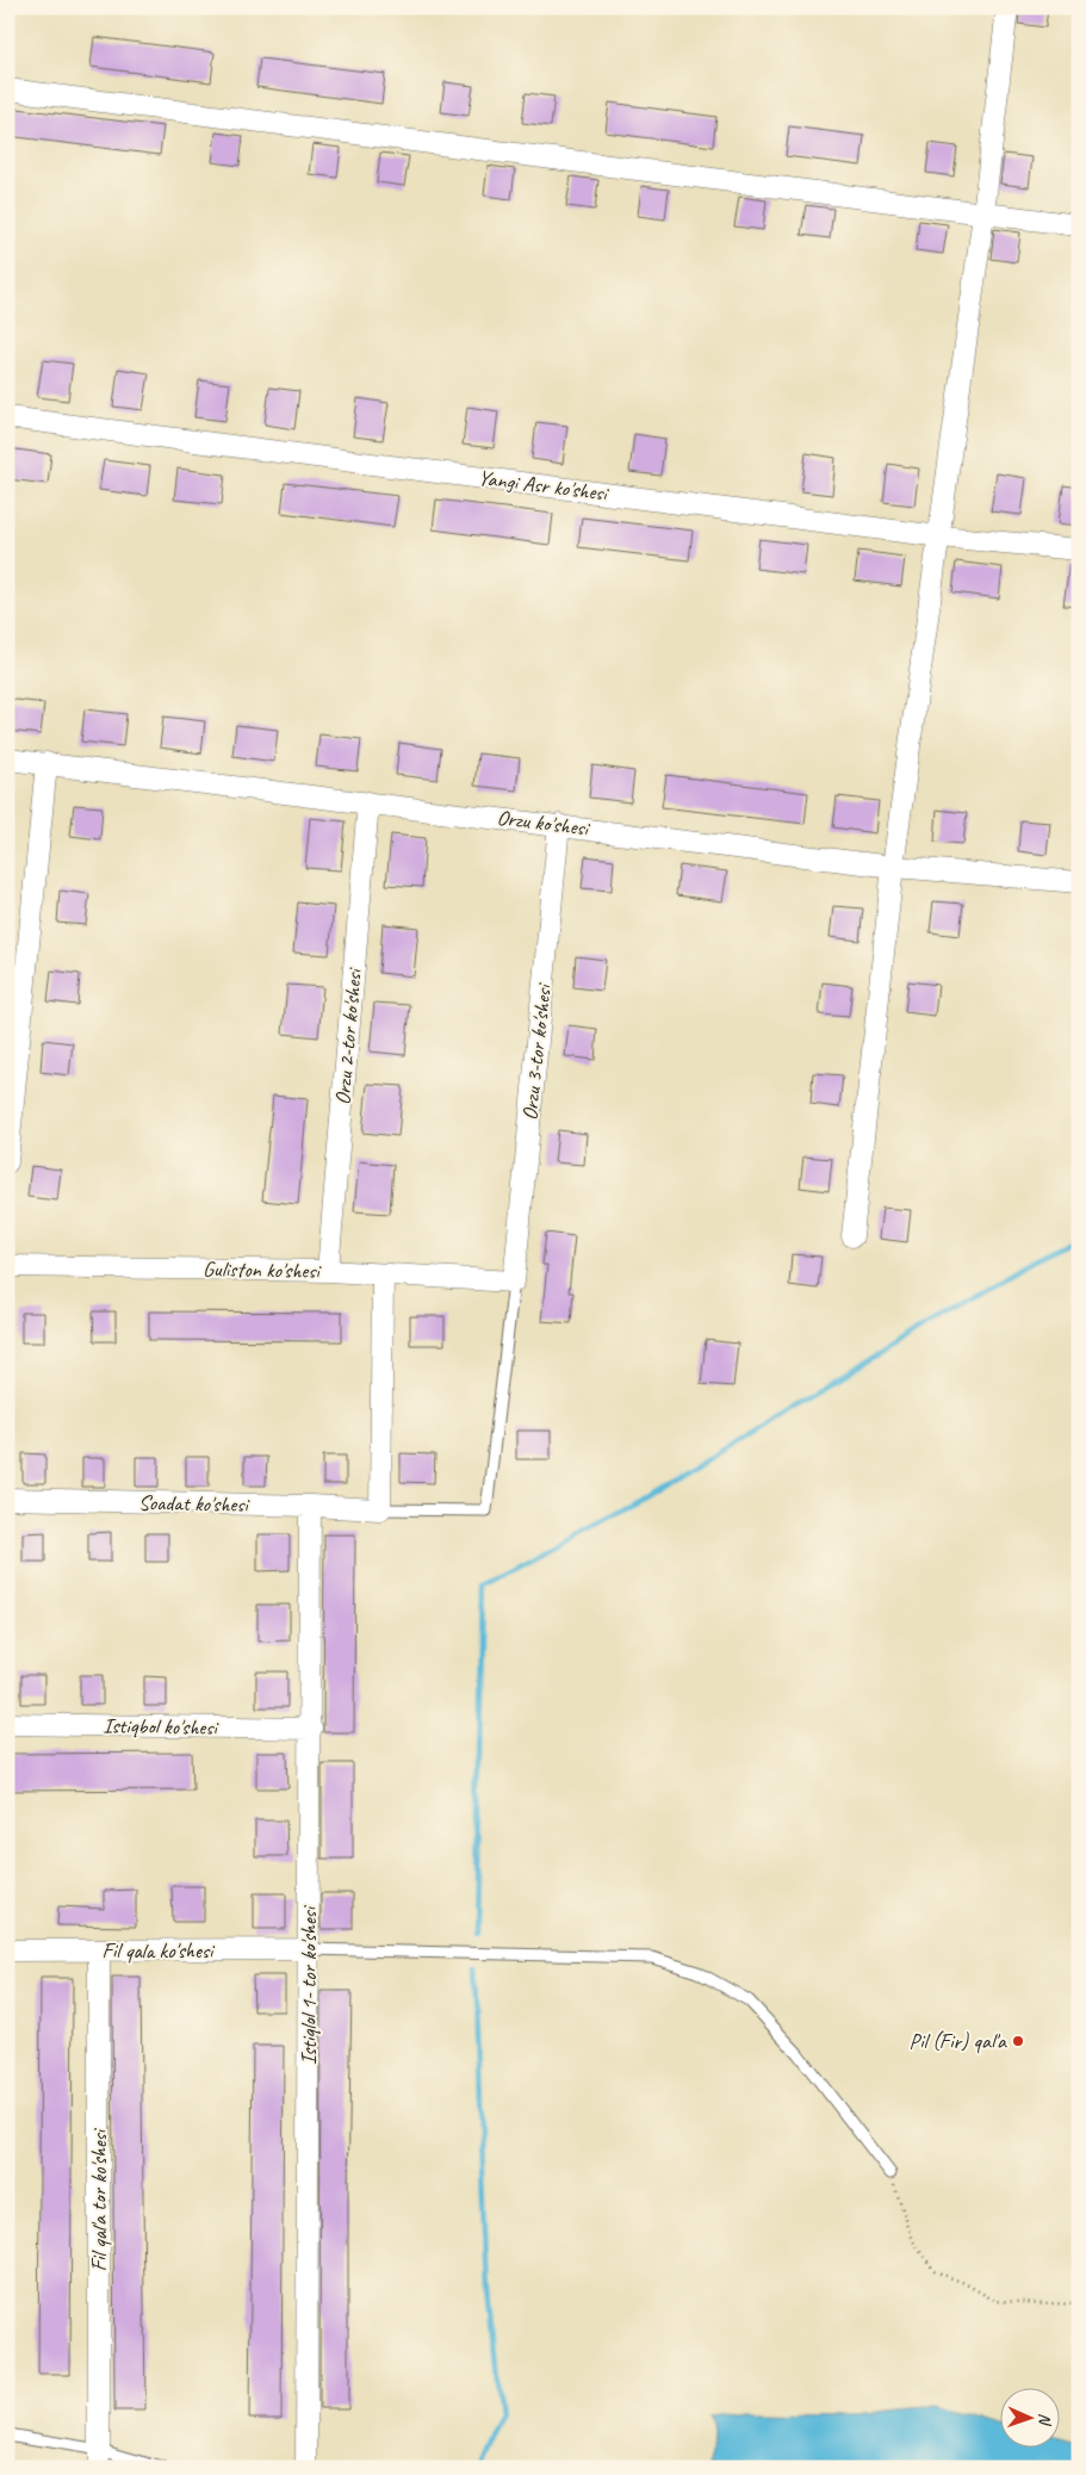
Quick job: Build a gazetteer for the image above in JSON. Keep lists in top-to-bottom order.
{
  "streets": {
    "street": [
      "Yangi Asr ko'shesi",
      "Orzu ko'shesi",
      "Orzu 2-tor ko'shesi",
      "Orzu 3-tor ko'shesi",
      "Guliston ko'shesi",
      "Soadat ko'shesi",
      "Istiqbol ko'shesi",
      "Fil qala ko'shesi",
      "Istiqlol 1- tor ko'shesi",
      "Fil qal'a tor ko'shesi"
    ]
  },
  "crossings": [
    ["Orzu ko'shesi", "Orzu 2-tor ko'shesi"],
    ["Orzu ko'shesi", "Orzu 3-tor ko'shesi"],
    ["Orzu 2-tor ko'shesi", "Guliston ko'shesi"],
    ["Orzu 3-tor ko'shesi", "Guliston ko'shesi"],
    ["Soadat ko'shesi", "Istiqlol 1- tor ko'shesi"],
    ["Istiqbol ko'shesi", "Istiqlol 1- tor ko'shesi"],
    ["Fil qala ko'shesi", "Istiqlol 1- tor ko'shesi"],
    ["Fil qala ko'shesi", "Fil qal'a tor ko'shesi"]
  ],
  "places": ["Pil (Fir) qal'a"],
  "north": "right"
}
